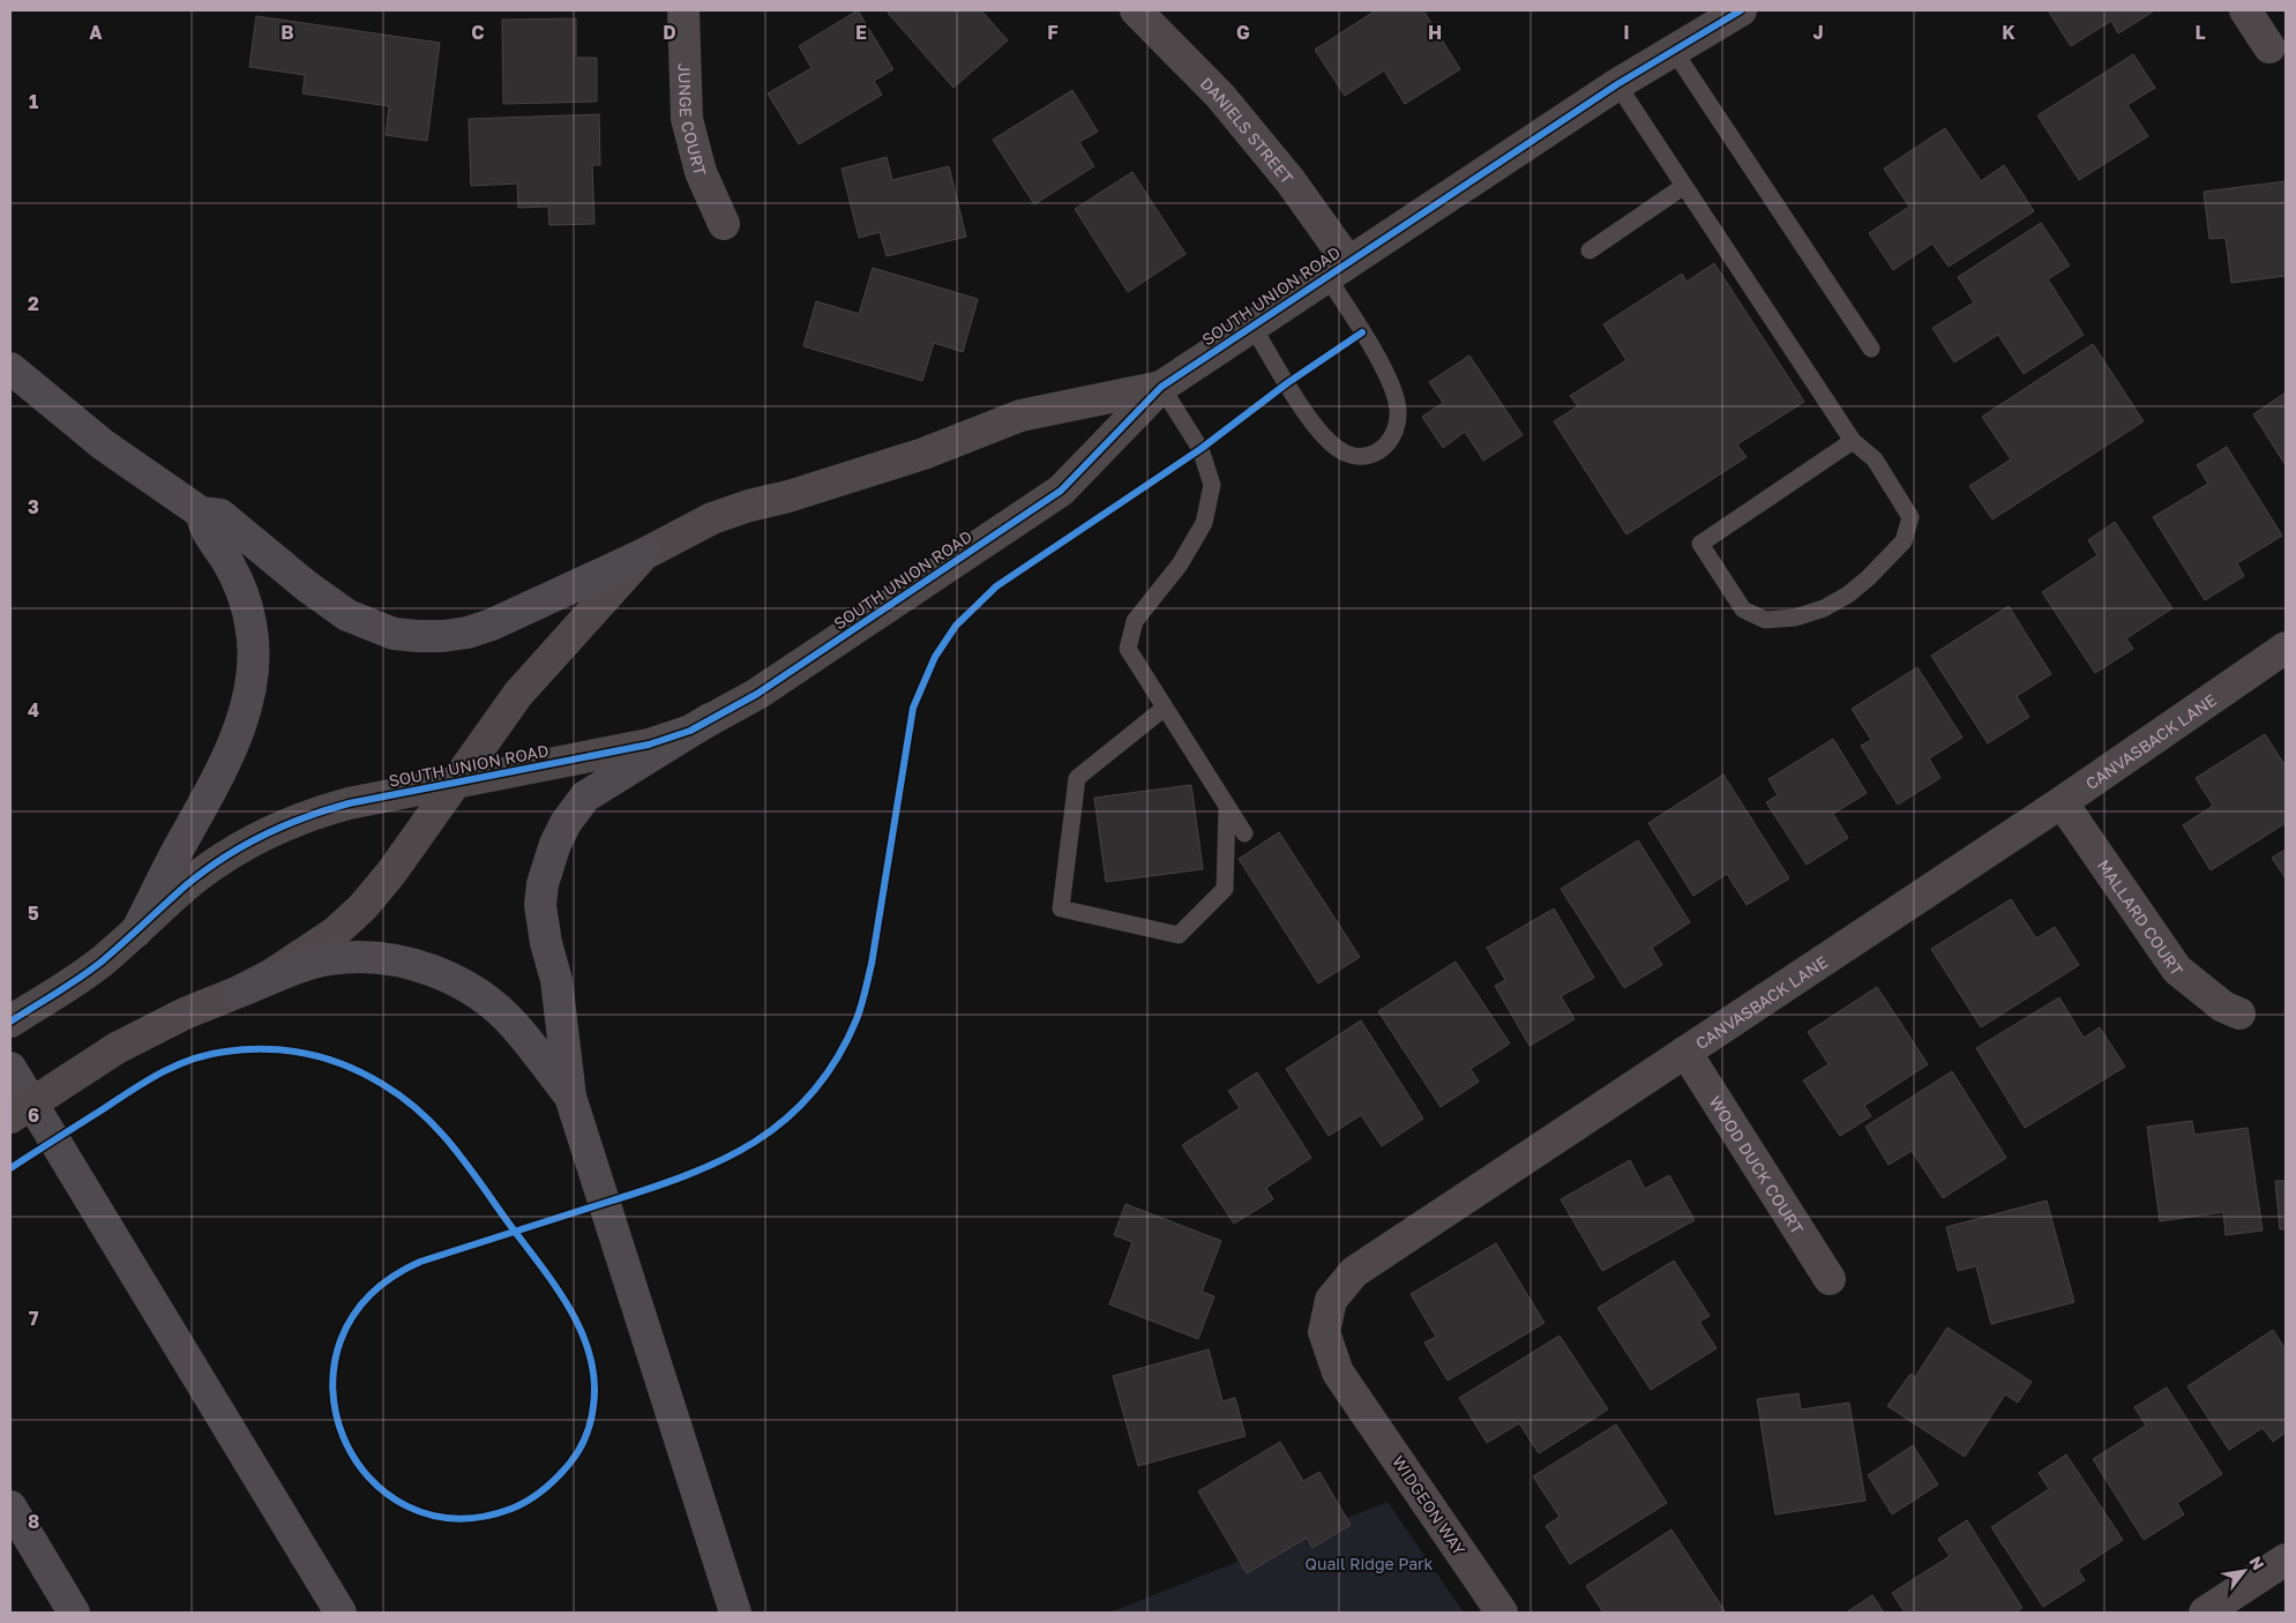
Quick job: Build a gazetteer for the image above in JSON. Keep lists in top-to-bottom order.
{
  "streets": {
    "street": [
      "JUNGE COURT",
      "DANIELS STREET",
      "SOUTH UNION ROAD",
      "CANVASBACK LANE",
      "MALLARD COURT",
      "WOOD DUCK COURT",
      "WIDGEON WAY"
    ]
  },
  "crossings": [
    ["DANIELS STREET", "SOUTH UNION ROAD"],
    ["CANVASBACK LANE", "MALLARD COURT"],
    ["CANVASBACK LANE", "WOOD DUCK COURT"],
    ["CANVASBACK LANE", "WIDGEON WAY"]
  ],
  "parks": ["Quail Ridge Park"],
  "north": "top right",
  "grid": {
    "columns": [
      "A",
      "B",
      "C",
      "D",
      "E",
      "F",
      "G",
      "H",
      "I",
      "J",
      "K",
      "L"
    ],
    "rows": [
      "1",
      "2",
      "3",
      "4",
      "5",
      "6",
      "7",
      "8"
    ]
  }
}
